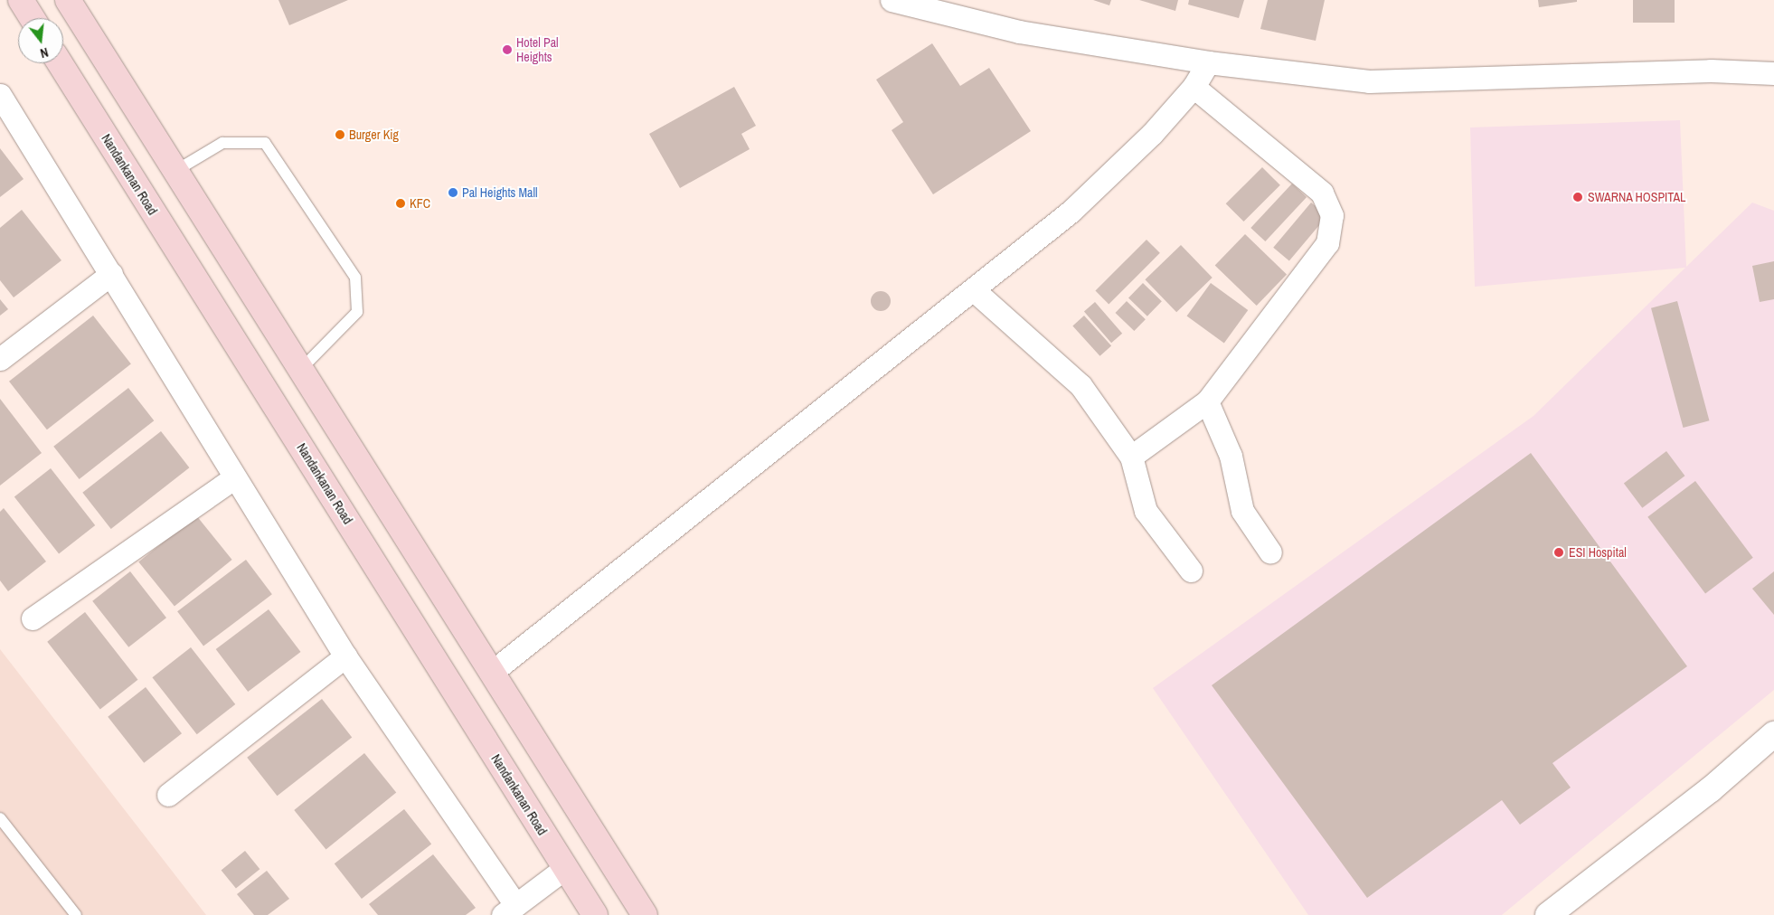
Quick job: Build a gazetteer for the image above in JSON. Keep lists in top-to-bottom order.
{
  "streets": {
    "main road": ["Nandankanan Road"]
  },
  "places": [
    "Hotel Pal Heights",
    "Burger Kig",
    "Pal Heights Mall",
    "SWARNA HOSPITAL",
    "KFC",
    "ESI Hospital"
  ],
  "north": "bottom"
}
